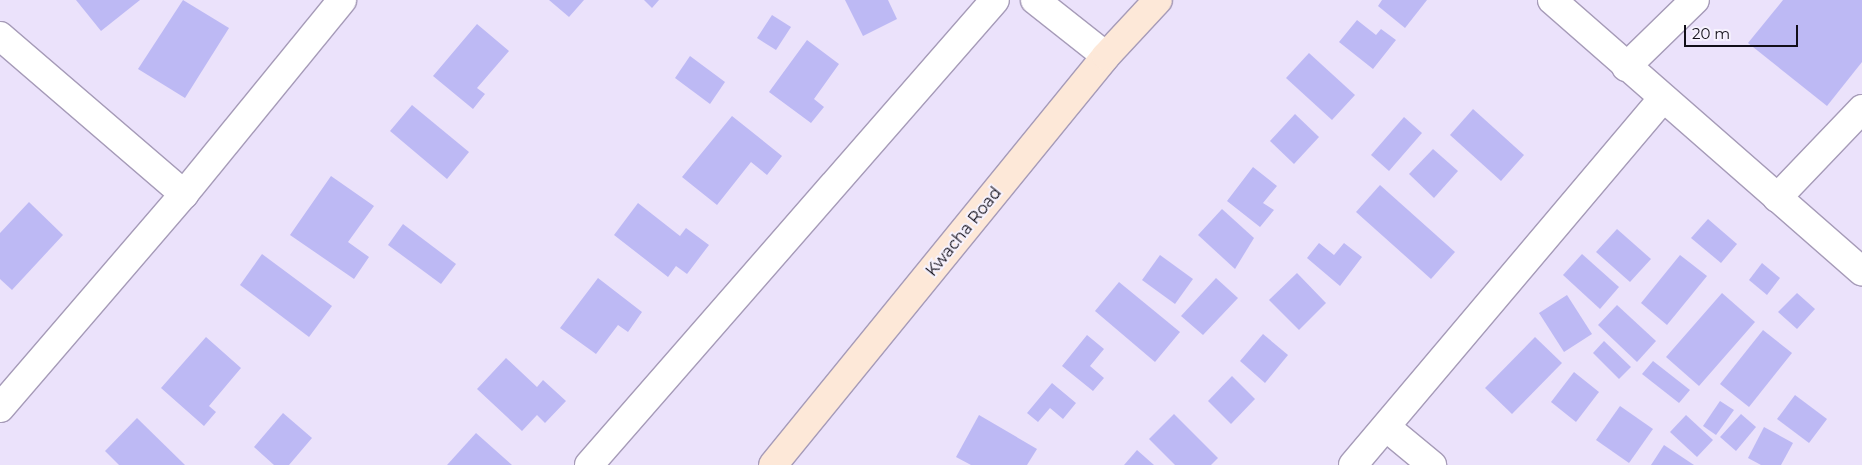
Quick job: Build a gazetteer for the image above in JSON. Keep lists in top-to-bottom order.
{
  "streets": {
    "main road": ["Kwacha Road"]
  },
  "scale_bar": "20 m"
}
